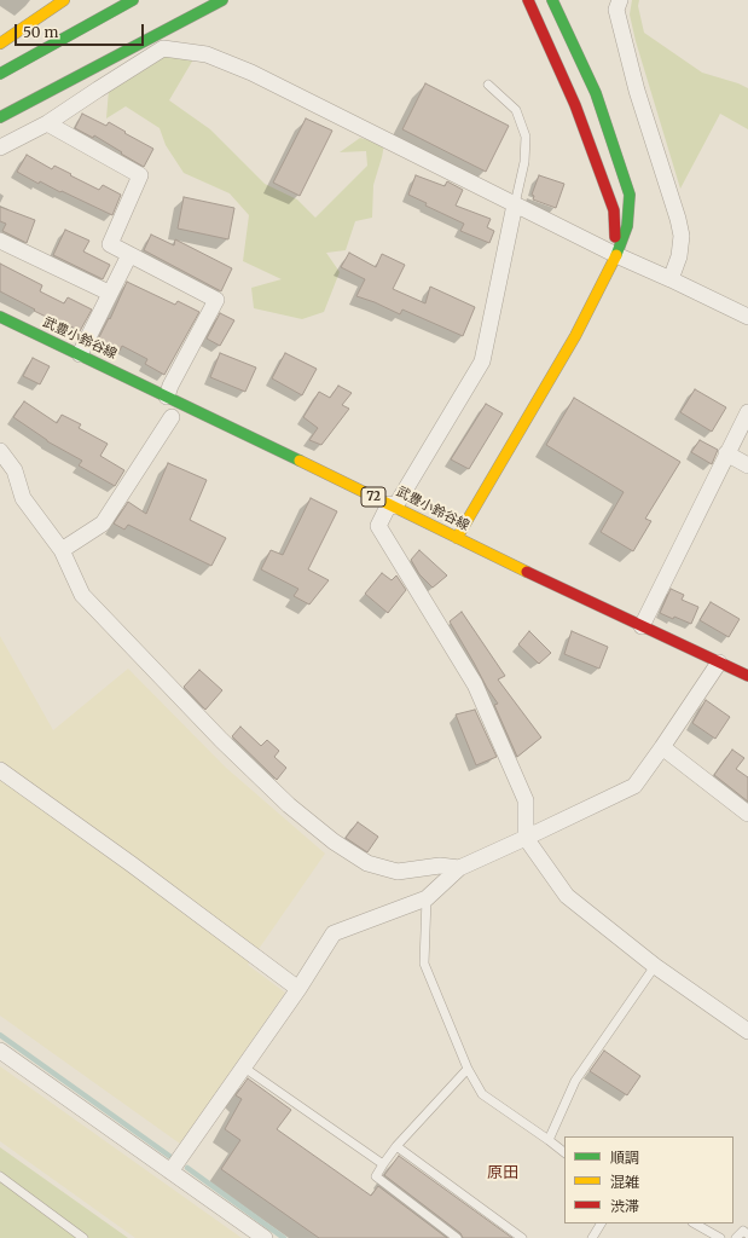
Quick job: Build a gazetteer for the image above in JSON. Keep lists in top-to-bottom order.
{
  "streets": {
    "main road": ["武豊小鈴谷線", "72"]
  },
  "districts": ["原田"],
  "legend": ["順調", "混雑", "渋滞"],
  "scale_bar": "50 m"
}
